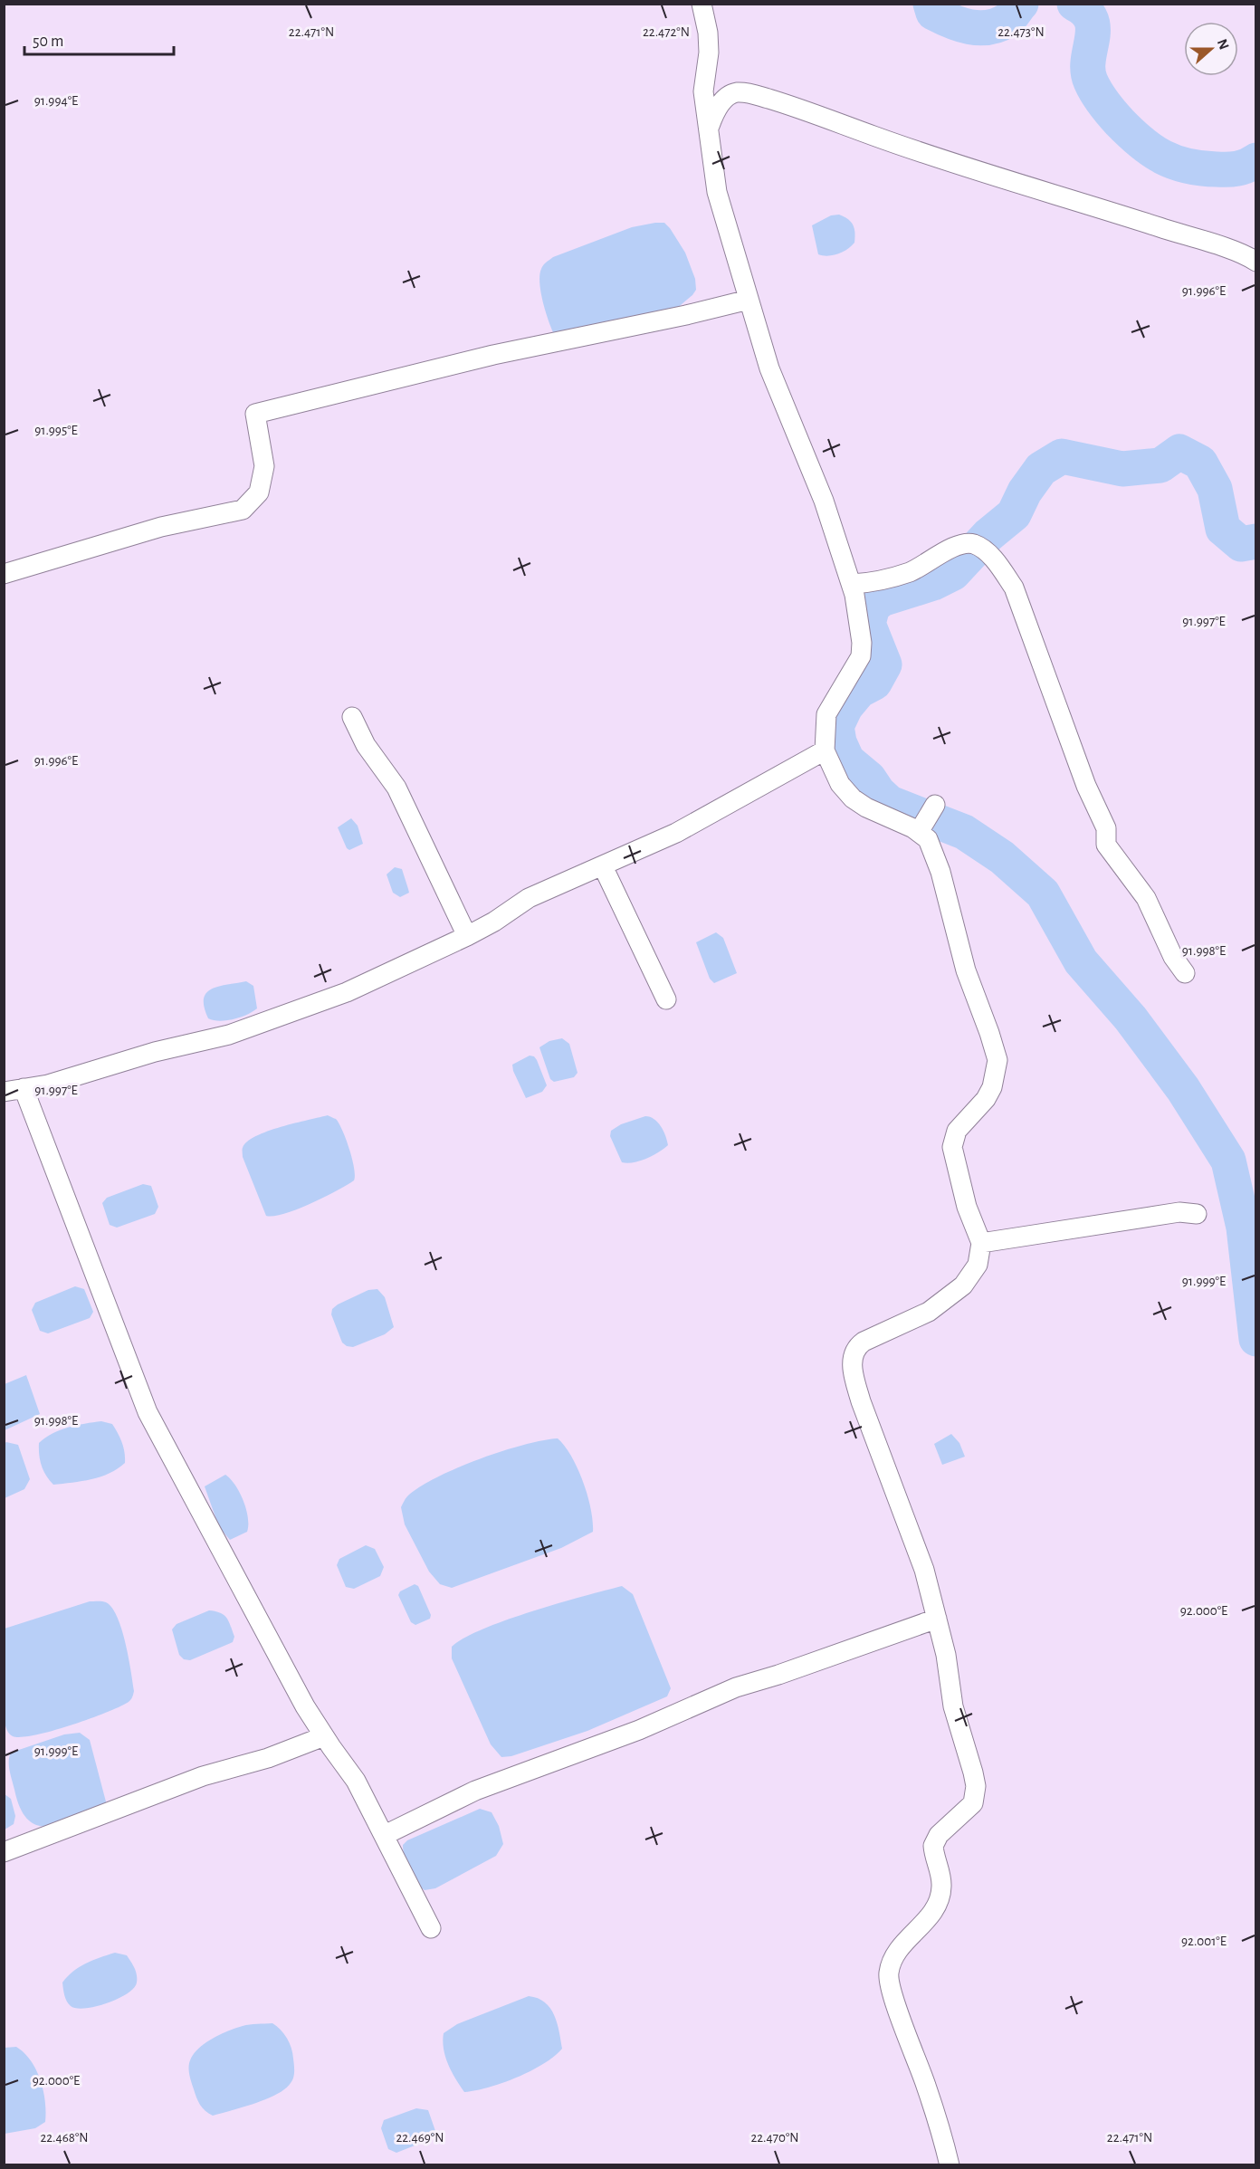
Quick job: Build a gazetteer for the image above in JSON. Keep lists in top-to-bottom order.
{
  "scale_bar": "50 m",
  "north": "right",
  "coordinates": [
    "22.471°N",
    "22.472°N",
    "22.473°N",
    "91.994°E",
    "91.996°E",
    "91.995°E",
    "91.997°E",
    "91.998°E",
    "91.999°E",
    "92.000°E",
    "92.001°E",
    "22.468°N",
    "22.469°N",
    "22.470°N"
  ]
}
